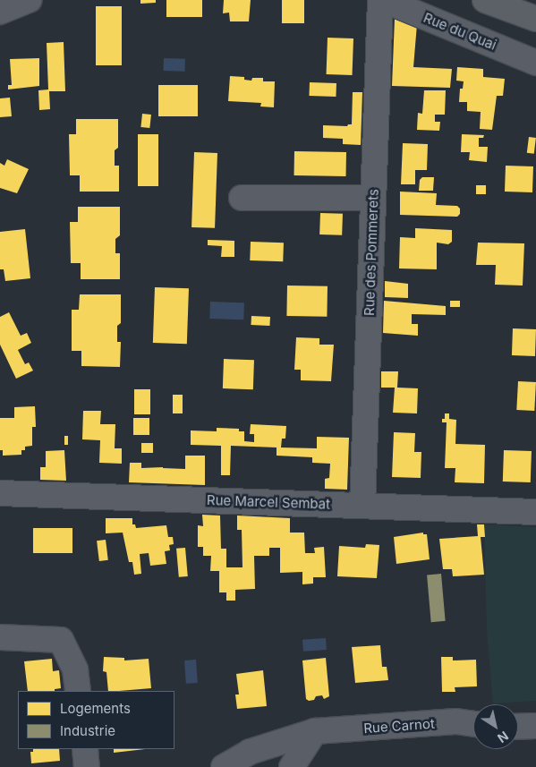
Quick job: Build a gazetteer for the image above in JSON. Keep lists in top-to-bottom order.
{
  "streets": {
    "street": [
      "Rue du Quai",
      "Rue des Pommerets",
      "Rue Marcel Sembat",
      "Rue Carnot"
    ]
  },
  "crossings": [
    ["Rue des Pommerets", "Rue Marcel Sembat"]
  ],
  "legend": ["Logements", "Industrie"],
  "north": "bottom right"
}
